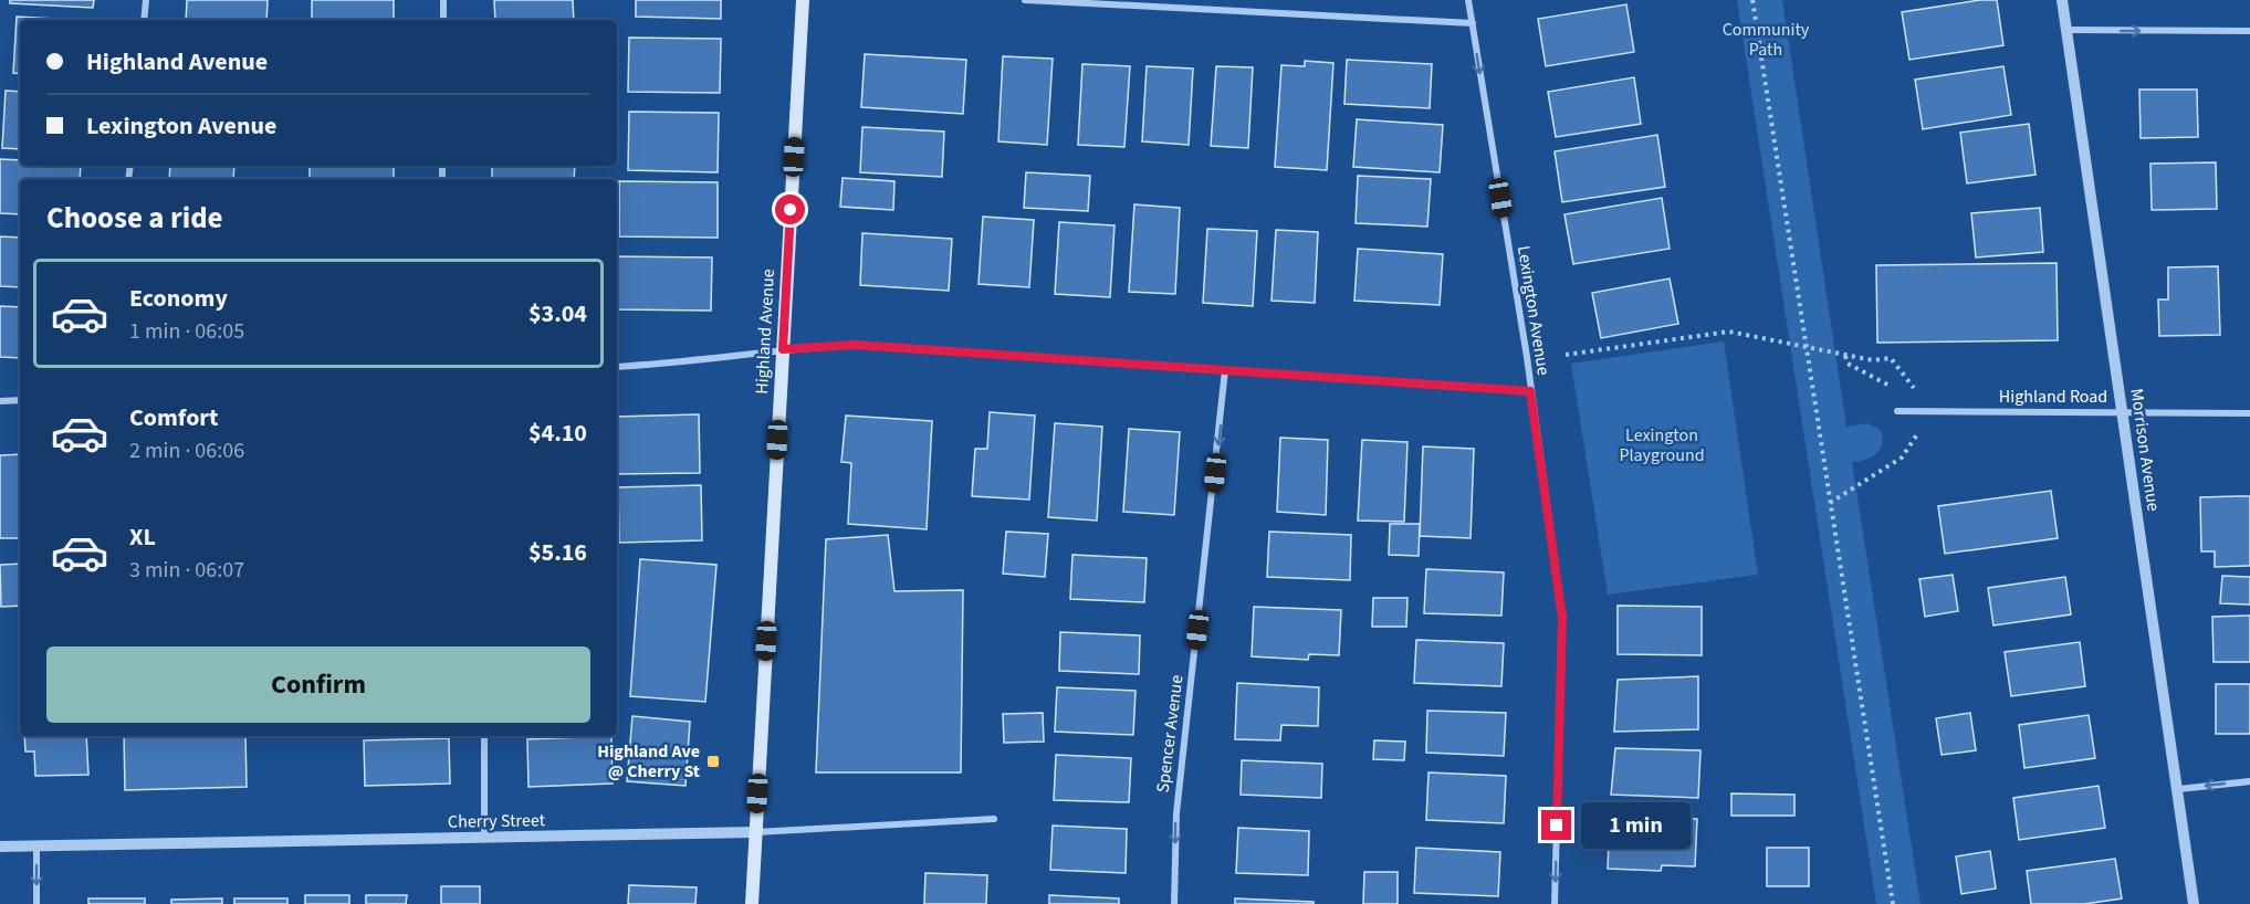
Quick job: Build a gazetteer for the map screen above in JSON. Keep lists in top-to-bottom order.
{
  "streets": {
    "main road": ["Highland Avenue"],
    "street": [
      "Lexington Avenue",
      "Highland Road",
      "Morrison Avenue",
      "Spencer Avenue",
      "Cherry Street"
    ]
  },
  "crossings": [
    ["Highland Avenue", "Cherry Street"],
    ["Highland Road", "Morrison Avenue"]
  ],
  "one_way": ["Lexington Avenue", "Spencer Avenue"],
  "parks": ["Community Path", "Lexington Playground"],
  "places": {
    "transit": ["Highland Ave @ Cherry St"]
  },
  "page": {
    "banner": ["Highland Avenue", "Lexington Avenue"],
    "heading": "Choose a ride",
    "list": [
      {
        "name": "Economy",
        "note": "1 min · 06:05",
        "value": "$3.04"
      },
      {
        "name": "Comfort",
        "note": "2 min · 06:06",
        "value": "$4.10"
      },
      {
        "name": "XL",
        "note": "3 min · 06:07",
        "value": "$5.16"
      }
    ],
    "buttons": "Confirm",
    "bubble": "1 min"
  }
}
